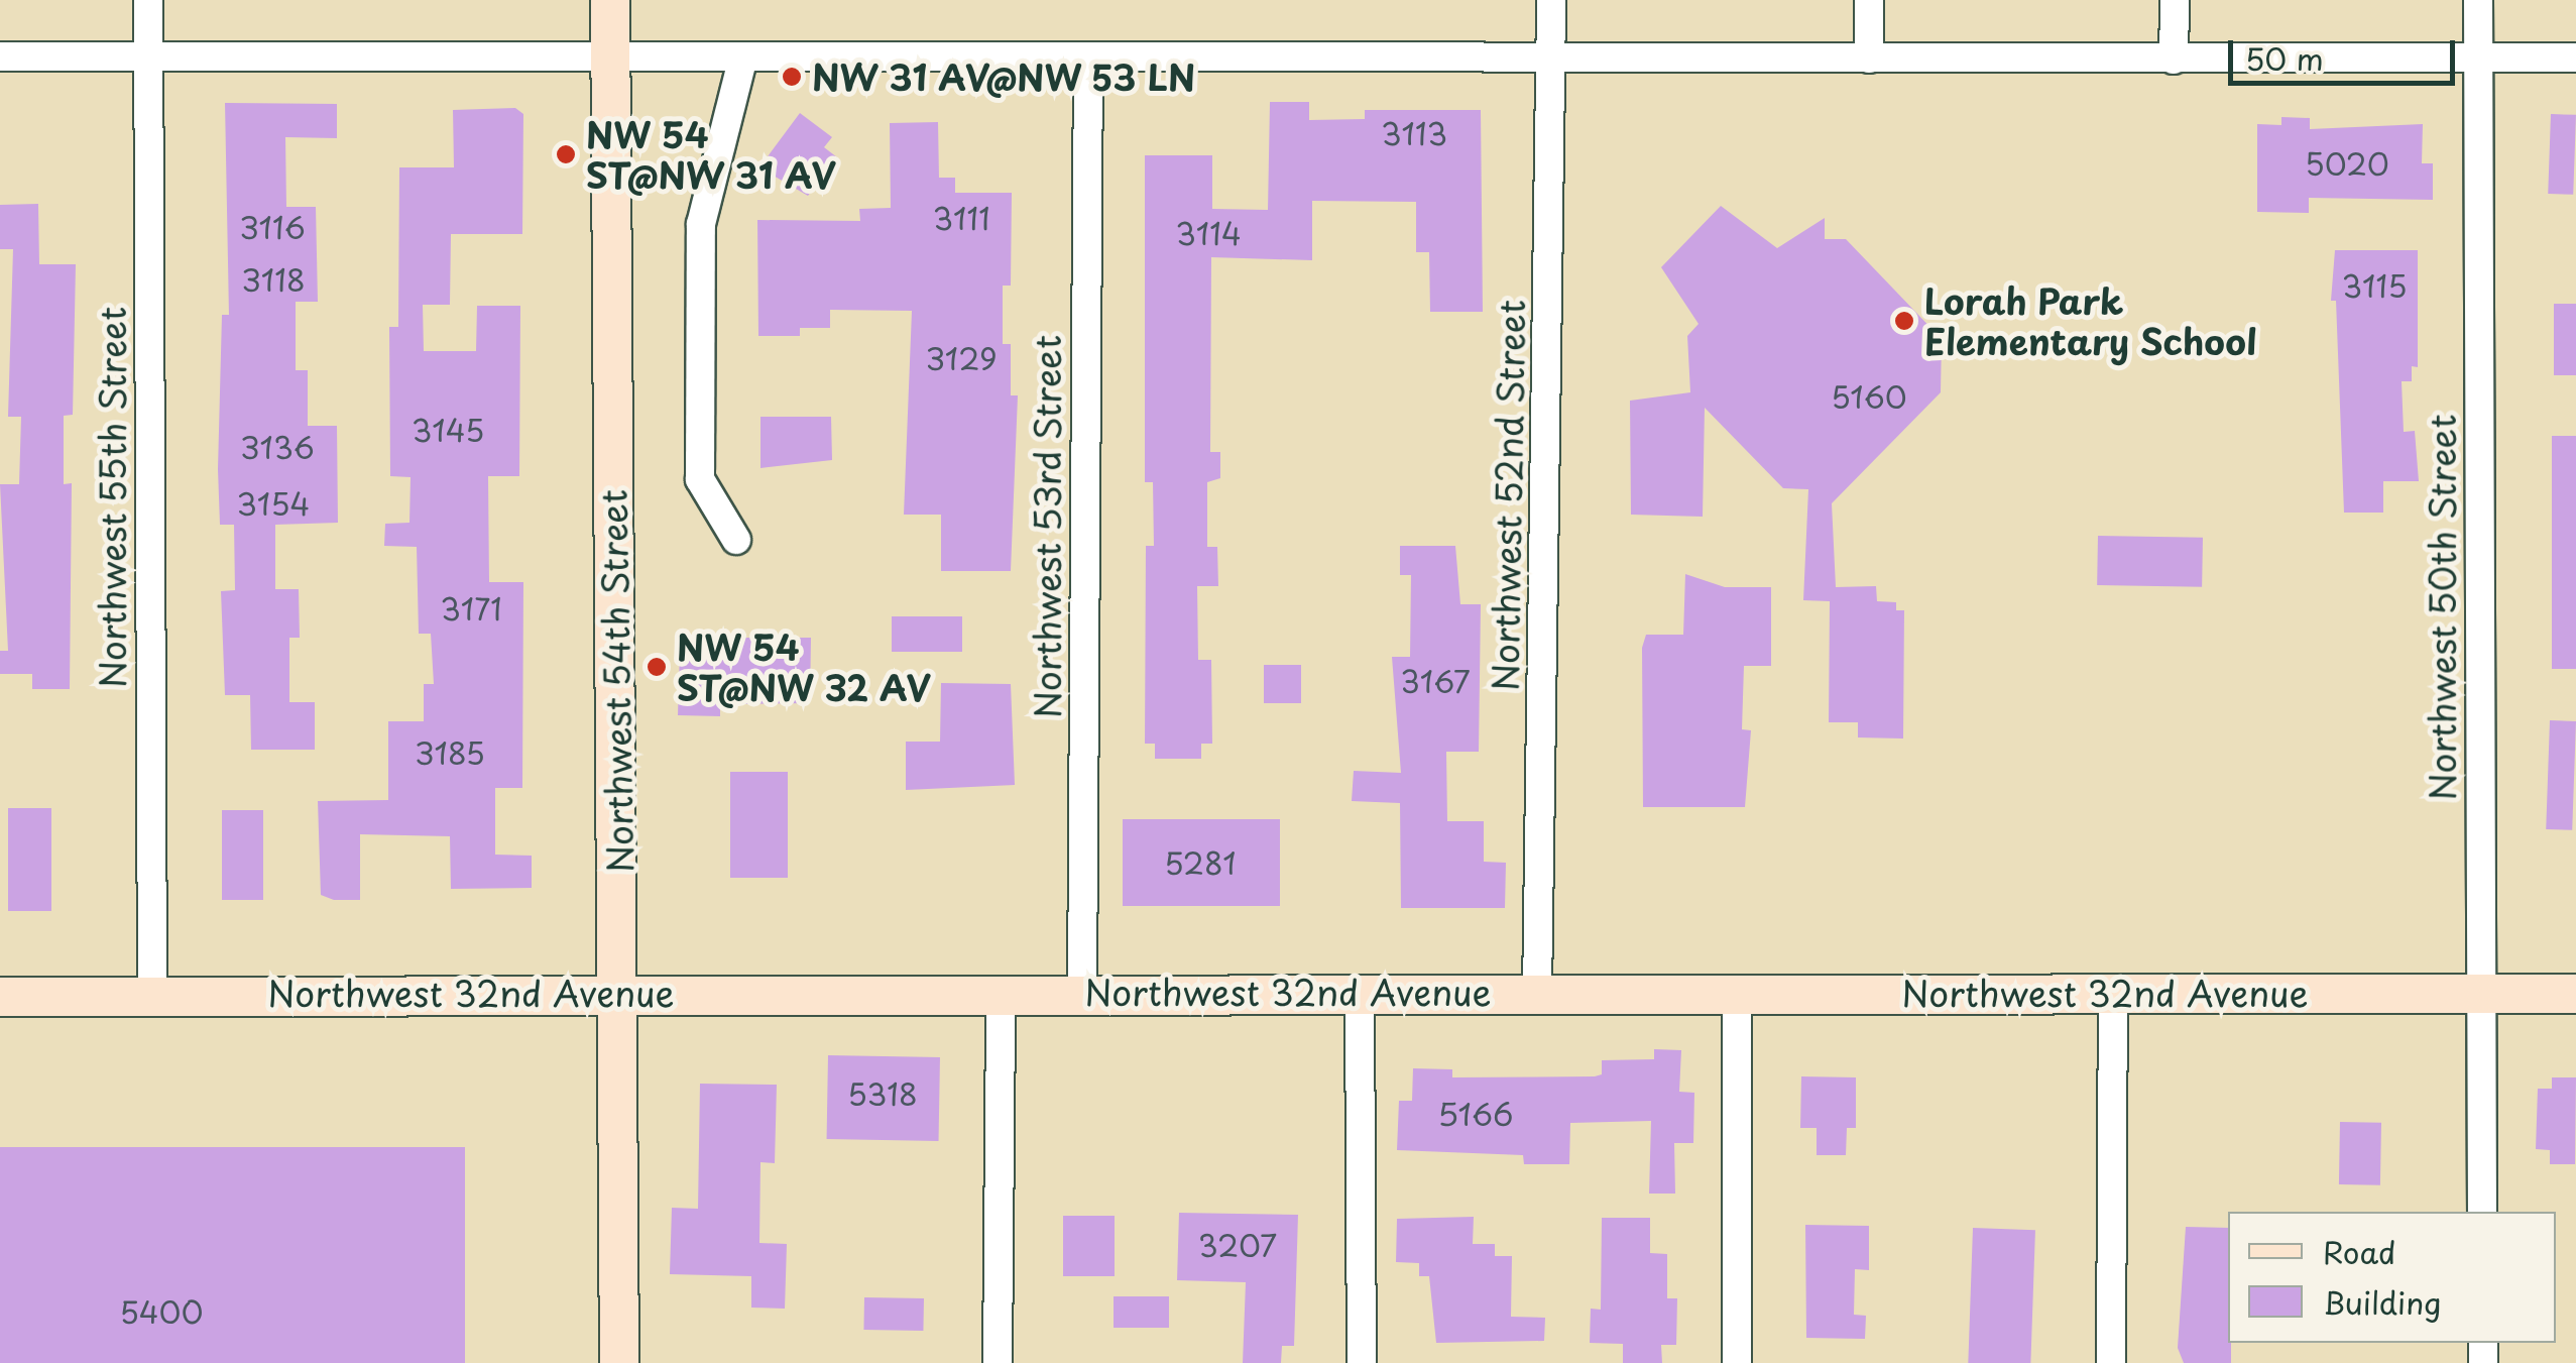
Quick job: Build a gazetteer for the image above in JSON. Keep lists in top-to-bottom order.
{
  "streets": {
    "main road": ["Northwest 54th Street", "Northwest 32nd Avenue"],
    "street": [
      "Northwest 52nd Street",
      "Northwest 55th Street",
      "Northwest 53rd Street",
      "Northwest 50th Street"
    ]
  },
  "crossings": [
    ["Northwest 52nd Street", "Northwest 32nd Avenue"],
    ["Northwest 55th Street", "Northwest 32nd Avenue"],
    ["Northwest 53rd Street", "Northwest 32nd Avenue"],
    ["Northwest 50th Street", "Northwest 32nd Avenue"],
    ["Northwest 54th Street", "Northwest 32nd Avenue"]
  ],
  "places": [
    "NW 31 AV@NW 53 LN",
    "NW 54 ST@NW 31 AV",
    "Lorah Park Elementary School",
    "NW 54 ST@NW 32 AV"
  ],
  "house_numbers": [
    "3113",
    "5020",
    "3111",
    "3116",
    "3114",
    "3118",
    "3115",
    "3129",
    "5160",
    "3145",
    "3136",
    "3154",
    "3171",
    "3167",
    "3185",
    "5281",
    "5318",
    "5166",
    "3207",
    "5400"
  ],
  "legend": ["Road", "Building"],
  "scale_bar": "50 m"
}
